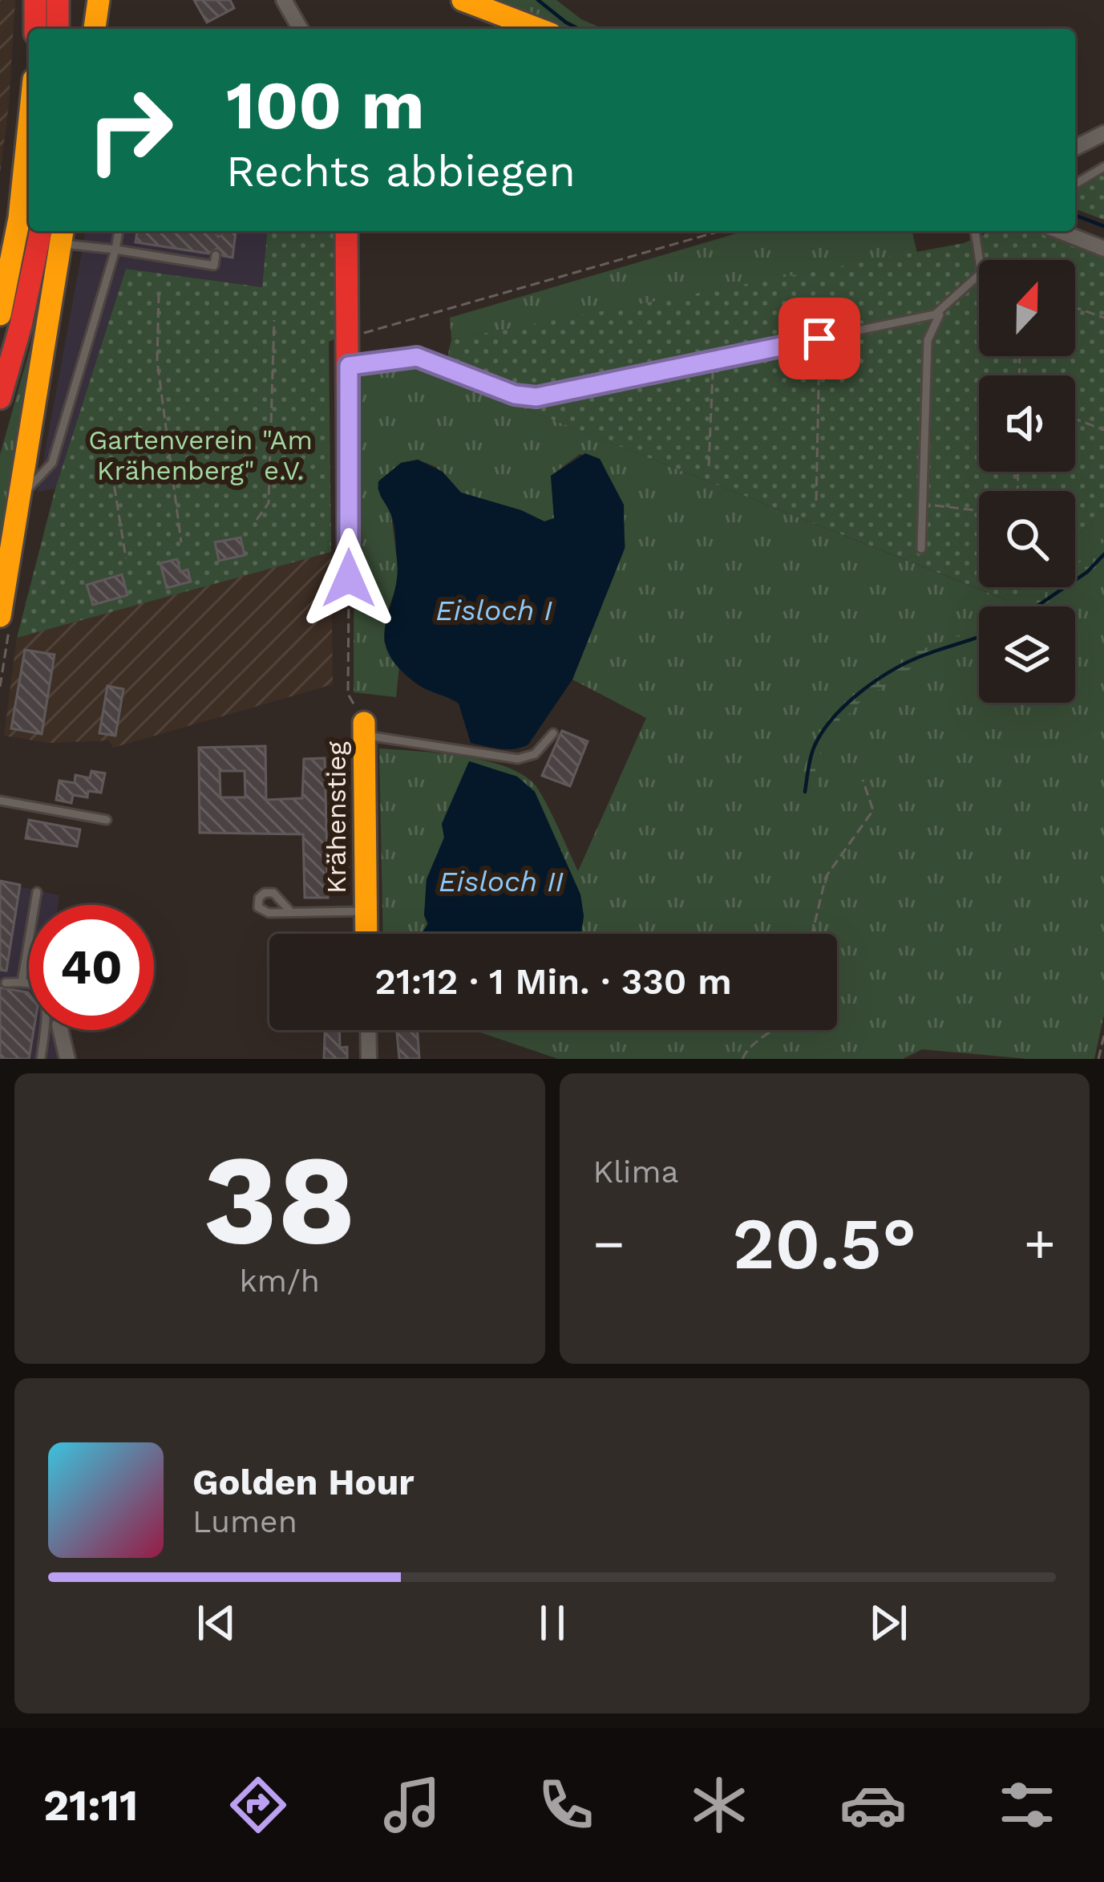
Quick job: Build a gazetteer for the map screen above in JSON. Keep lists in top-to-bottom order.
{
  "streets": {
    "main road": ["Krähenstieg"]
  },
  "water": ["Eisloch I", "Eisloch II"],
  "parks": ["Gartenverein \"Am Krähenberg\" e.V."],
  "north": "top",
  "page": {
    "turn": ["100 m", "Rechts abbiegen"],
    "limit": "40",
    "trip": "21:12 · 1 Min. · 330 m",
    "tile": [
      ["38", "km/h"],
      "Klima"
    ],
    "heat": ["−", "20.5°", "+"],
    "song": ["Golden Hour", "Lumen"],
    "tabs": "21:11"
  }
}
